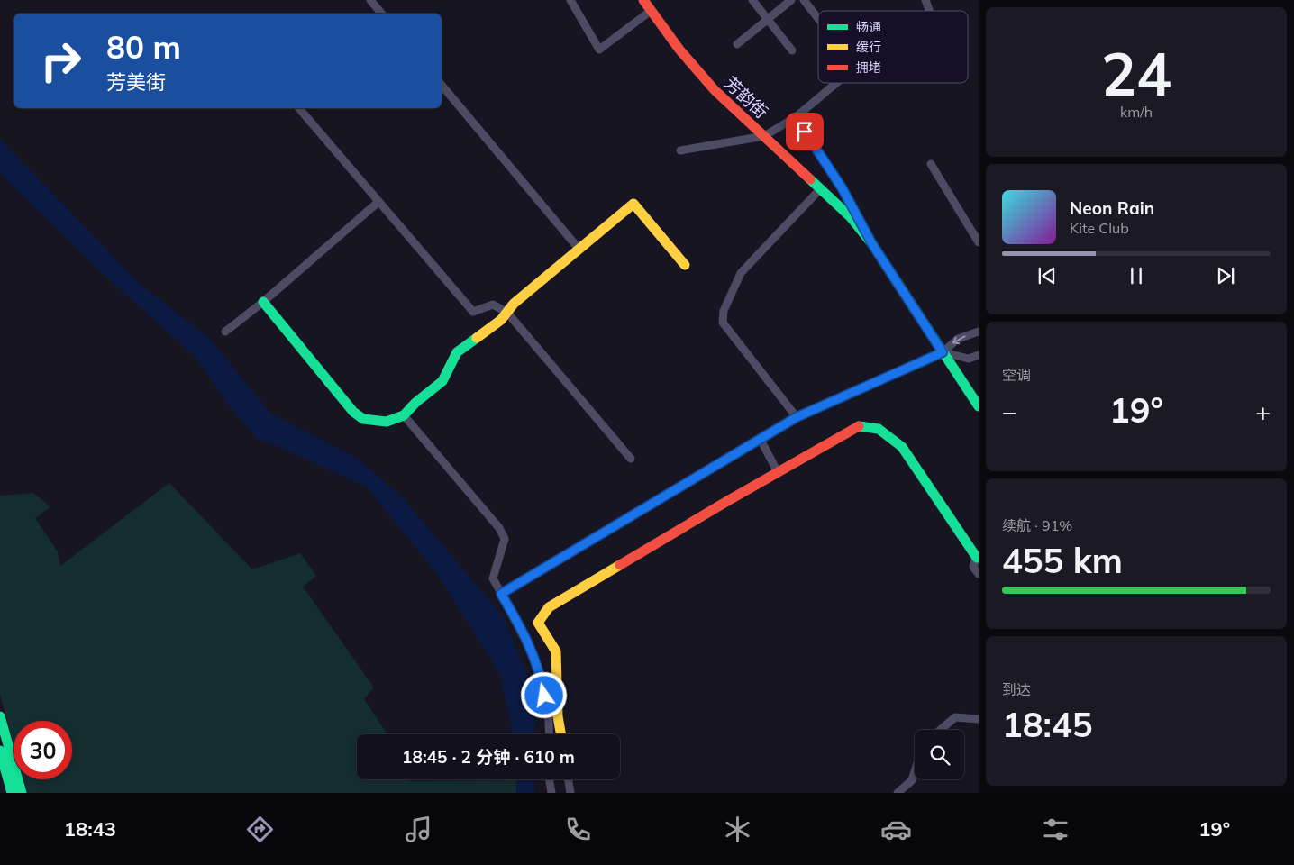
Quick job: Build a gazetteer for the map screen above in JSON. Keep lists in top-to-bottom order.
{
  "streets": {
    "street": ["芳韵街"]
  },
  "legend": ["畅通", "缓行", "拥堵"],
  "page": {
    "tile": [
      ["24", "km/h"],
      "空调",
      ["续航 · 91%", "455 km"],
      ["到达", "18:45"]
    ],
    "turn": ["80 m", "芳美街"],
    "song": ["Neon Rain", "Kite Club"],
    "heat": ["−", "19°", "+"],
    "limit": "30",
    "trip": "18:45 · 2 分钟 · 610 m",
    "tabs": ["18:43", "19°"]
  }
}
